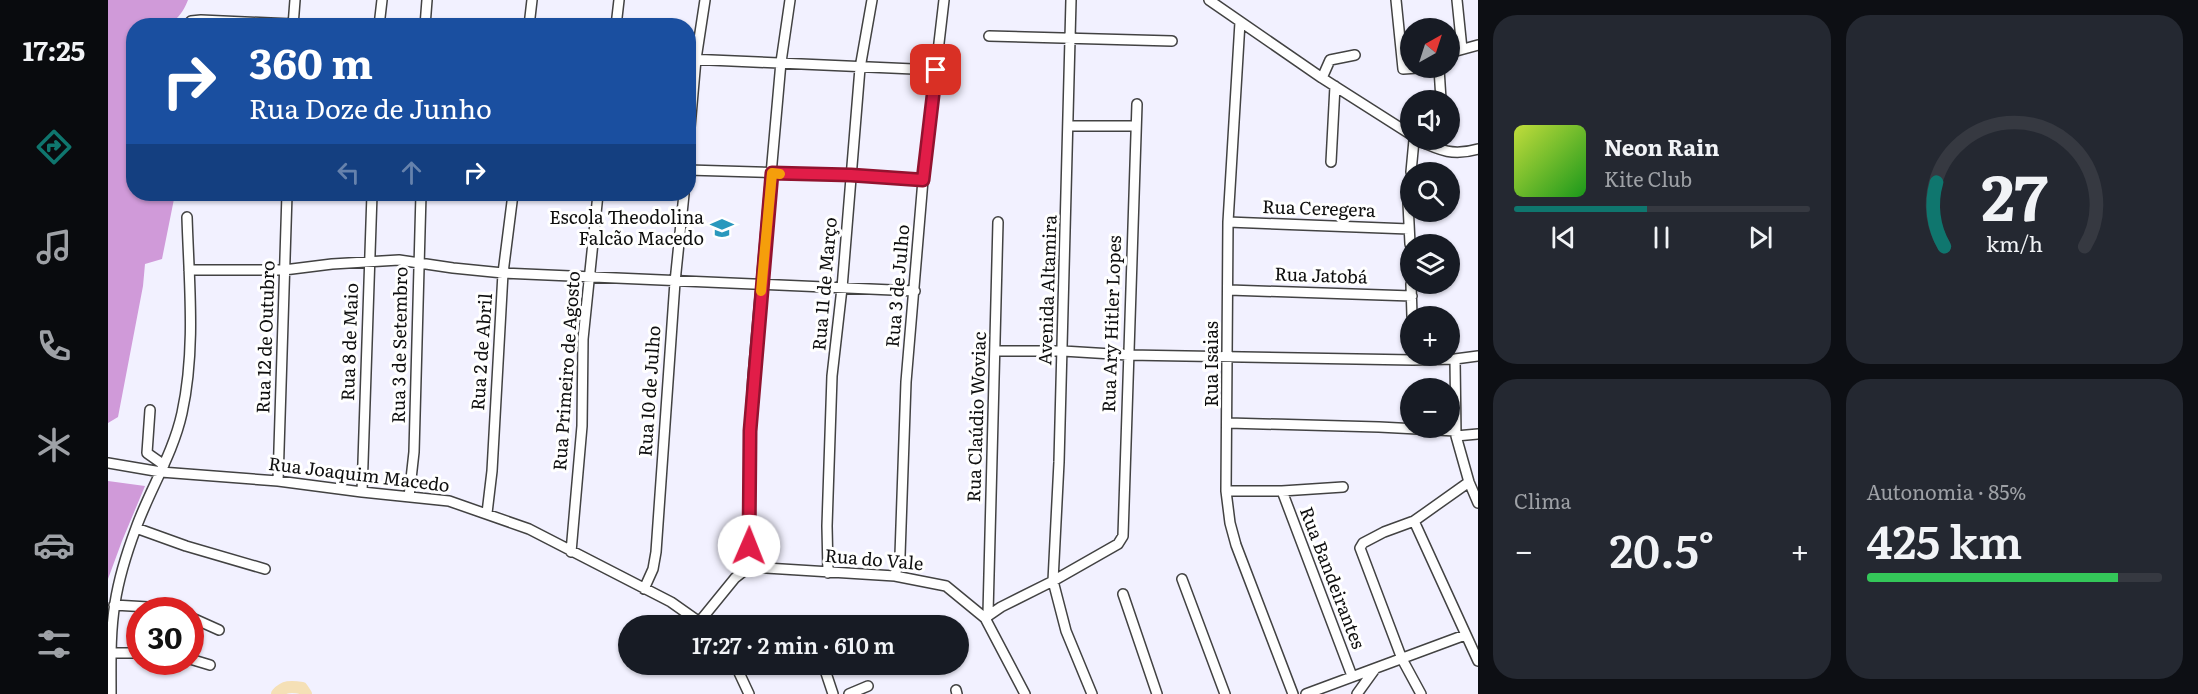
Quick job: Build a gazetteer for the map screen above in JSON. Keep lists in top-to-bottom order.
{
  "streets": {
    "street": [
      "Rua Ceregera",
      "Rua Jatobá",
      "Rua 11 de Março",
      "Rua 3 de Julho",
      "Avenida Altamira",
      "Rua Ary Hitler Lopes",
      "Rua 12 de Outubro",
      "Rua 8 de Maio",
      "Rua 3 de Setembro",
      "Rua 2 de Abril",
      "Rua Isaias",
      "Rua Primeiro de Agosto",
      "Rua 10 de Julho",
      "Rua Claúdio Woviac",
      "Rua Joaquim Macedo",
      "Rua do Vale",
      "Rua Bandeirantes"
    ]
  },
  "crossings": [
    ["Rua Ceregera", "Rua Isaias"],
    ["Rua Jatobá", "Rua Isaias"],
    ["Rua 11 de Março", "Rua do Vale"],
    ["Rua 3 de Julho", "Rua do Vale"],
    ["Avenida Altamira", "Rua Ary Hitler Lopes"],
    ["Rua 12 de Outubro", "Rua Joaquim Macedo"],
    ["Rua 8 de Maio", "Rua Joaquim Macedo"],
    ["Rua 3 de Setembro", "Rua Joaquim Macedo"],
    ["Rua 2 de Abril", "Rua Joaquim Macedo"],
    ["Rua Primeiro de Agosto", "Rua Joaquim Macedo"],
    ["Rua 10 de Julho", "Rua Joaquim Macedo"],
    ["Rua Claúdio Woviac", "Rua do Vale"]
  ],
  "places": {
    "school or university": ["Escola Theodolina Falcão Macedo"]
  },
  "north": "top right",
  "page": {
    "tabs": "17:25",
    "map_buttons": ["+", "−"],
    "turn": ["360 m", "Rua Doze de Junho"],
    "song": ["Neon Rain", "Kite Club"],
    "tile": [
      "Clima",
      ["Autonomia · 85%", "425 km"]
    ],
    "heat": ["−", "20.5°", "+"],
    "limit": "30",
    "trip": "17:27 · 2 min · 610 m",
    "gauge": ["27", "km/h"]
  }
}
